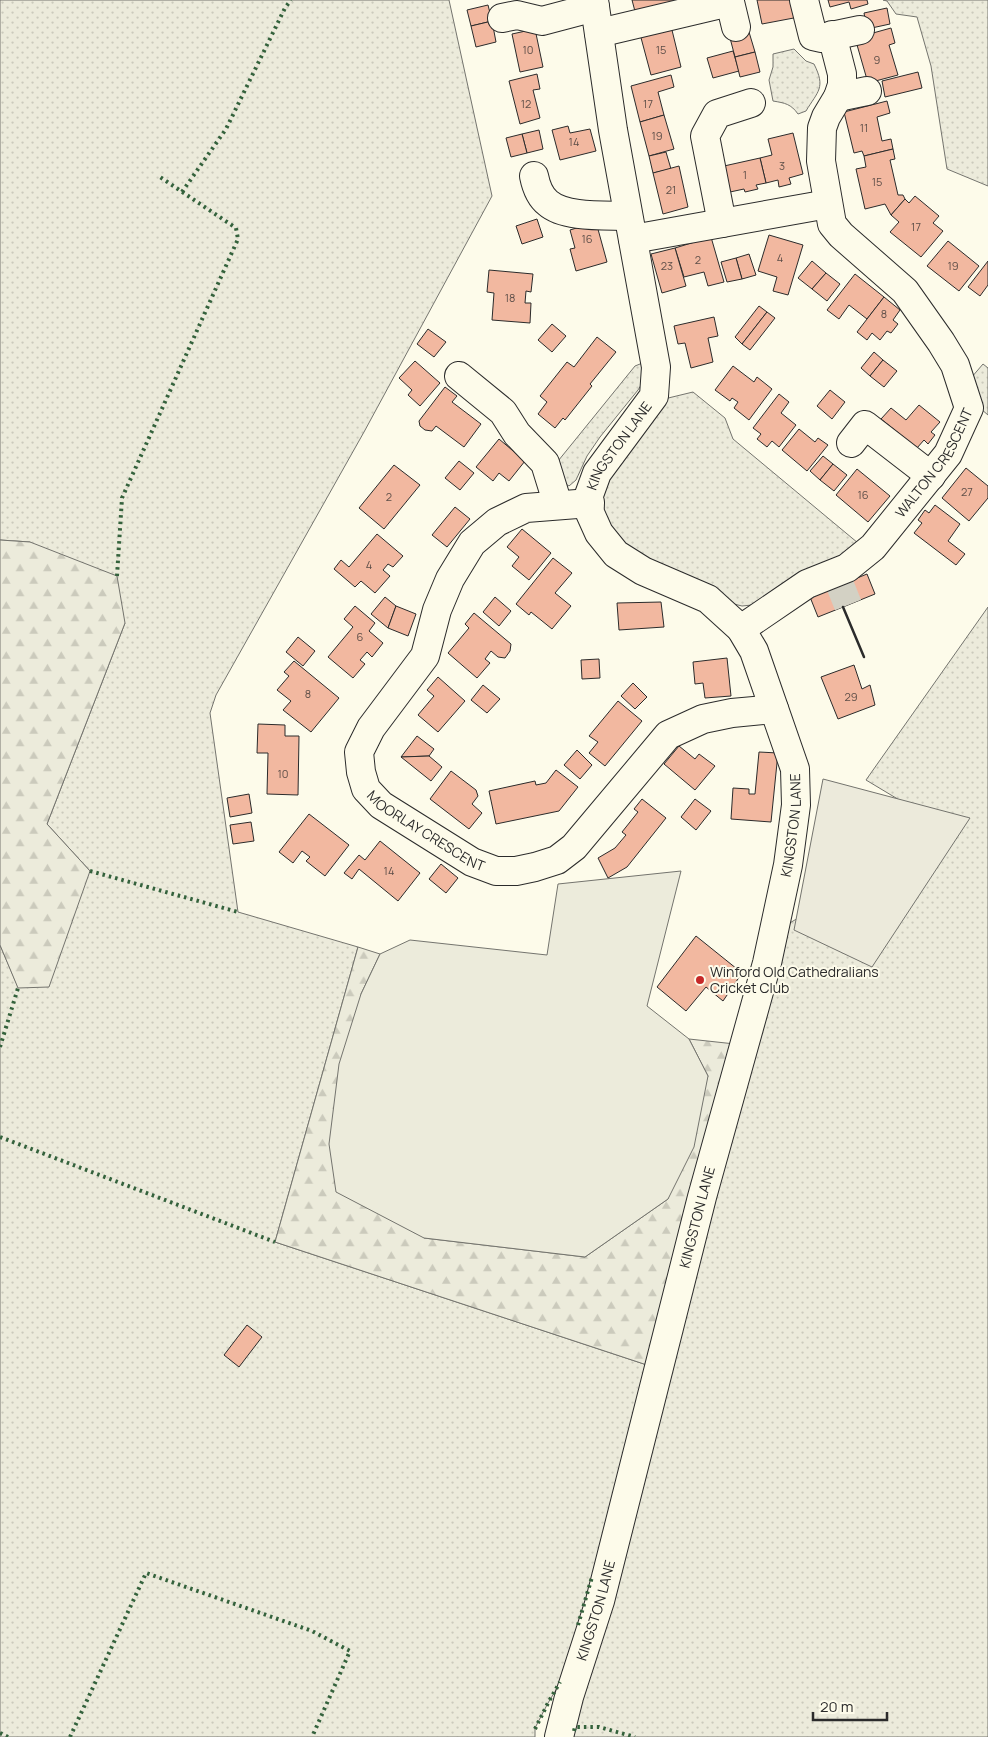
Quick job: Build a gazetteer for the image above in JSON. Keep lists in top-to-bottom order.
{
  "streets": {
    "street": ["KINGSTON LANE", "WALTON CRESCENT", "MOORLAY CRESCENT"]
  },
  "crossings": [
    ["KINGSTON LANE", "WALTON CRESCENT"],
    ["KINGSTON LANE", "MOORLAY CRESCENT"]
  ],
  "places": ["Winford Old Cathedralians Cricket Club"],
  "house_numbers": [
    "10",
    "15",
    "9",
    "12",
    "17",
    "11",
    "19",
    "14",
    "3",
    "1",
    "15",
    "21",
    "17",
    "16",
    "4",
    "2",
    "23",
    "19",
    "18",
    "8",
    "27",
    "16",
    "2",
    "4",
    "6",
    "8",
    "29",
    "10",
    "14"
  ],
  "scale_bar": "20 m"
}
